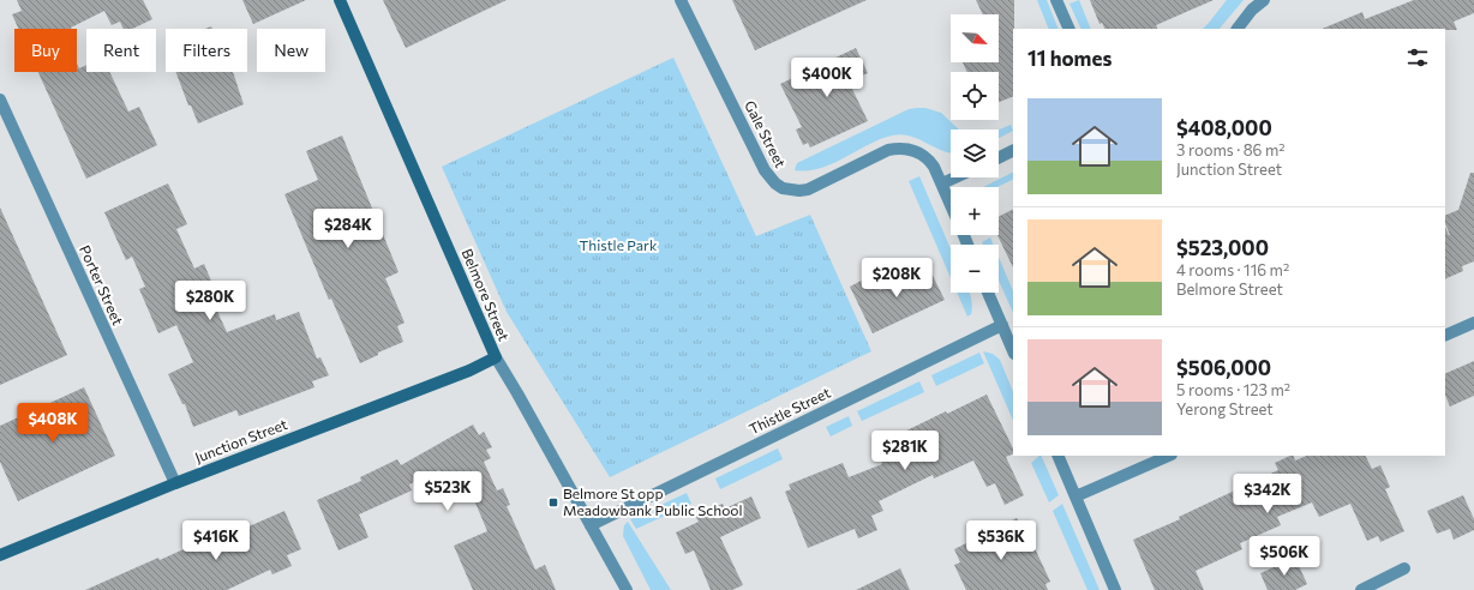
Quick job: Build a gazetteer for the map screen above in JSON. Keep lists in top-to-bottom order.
{
  "streets": {
    "main road": ["Belmore Street", "Junction Street"],
    "street": ["Gale Street", "Porter Street", "Thistle Street"]
  },
  "crossings": [
    ["Porter Street", "Junction Street"],
    ["Belmore Street", "Thistle Street"],
    ["Belmore Street", "Junction Street"]
  ],
  "parks": ["Thistle Park"],
  "places": {
    "transit": ["Belmore St opp Meadowbank Public School"]
  },
  "north": "bottom right",
  "page": {
    "map_buttons": ["+", "−"],
    "chip": [
      "Buy",
      "Rent",
      "Filters",
      "New"
    ],
    "heading": "11 homes",
    "price": [
      "$400K",
      "$284K",
      "$208K",
      "$280K",
      "$408K",
      "$281K",
      "$523K",
      "$342K",
      "$416K",
      "$536K",
      "$506K"
    ],
    "list": [
      {
        "name": "$408,000",
        "note": "3 rooms · 86 m² · Junction Street"
      },
      {
        "name": "$523,000",
        "note": "4 rooms · 116 m² · Belmore Street"
      },
      {
        "name": "$506,000",
        "note": "5 rooms · 123 m² · Yerong Street"
      }
    ]
  }
}
